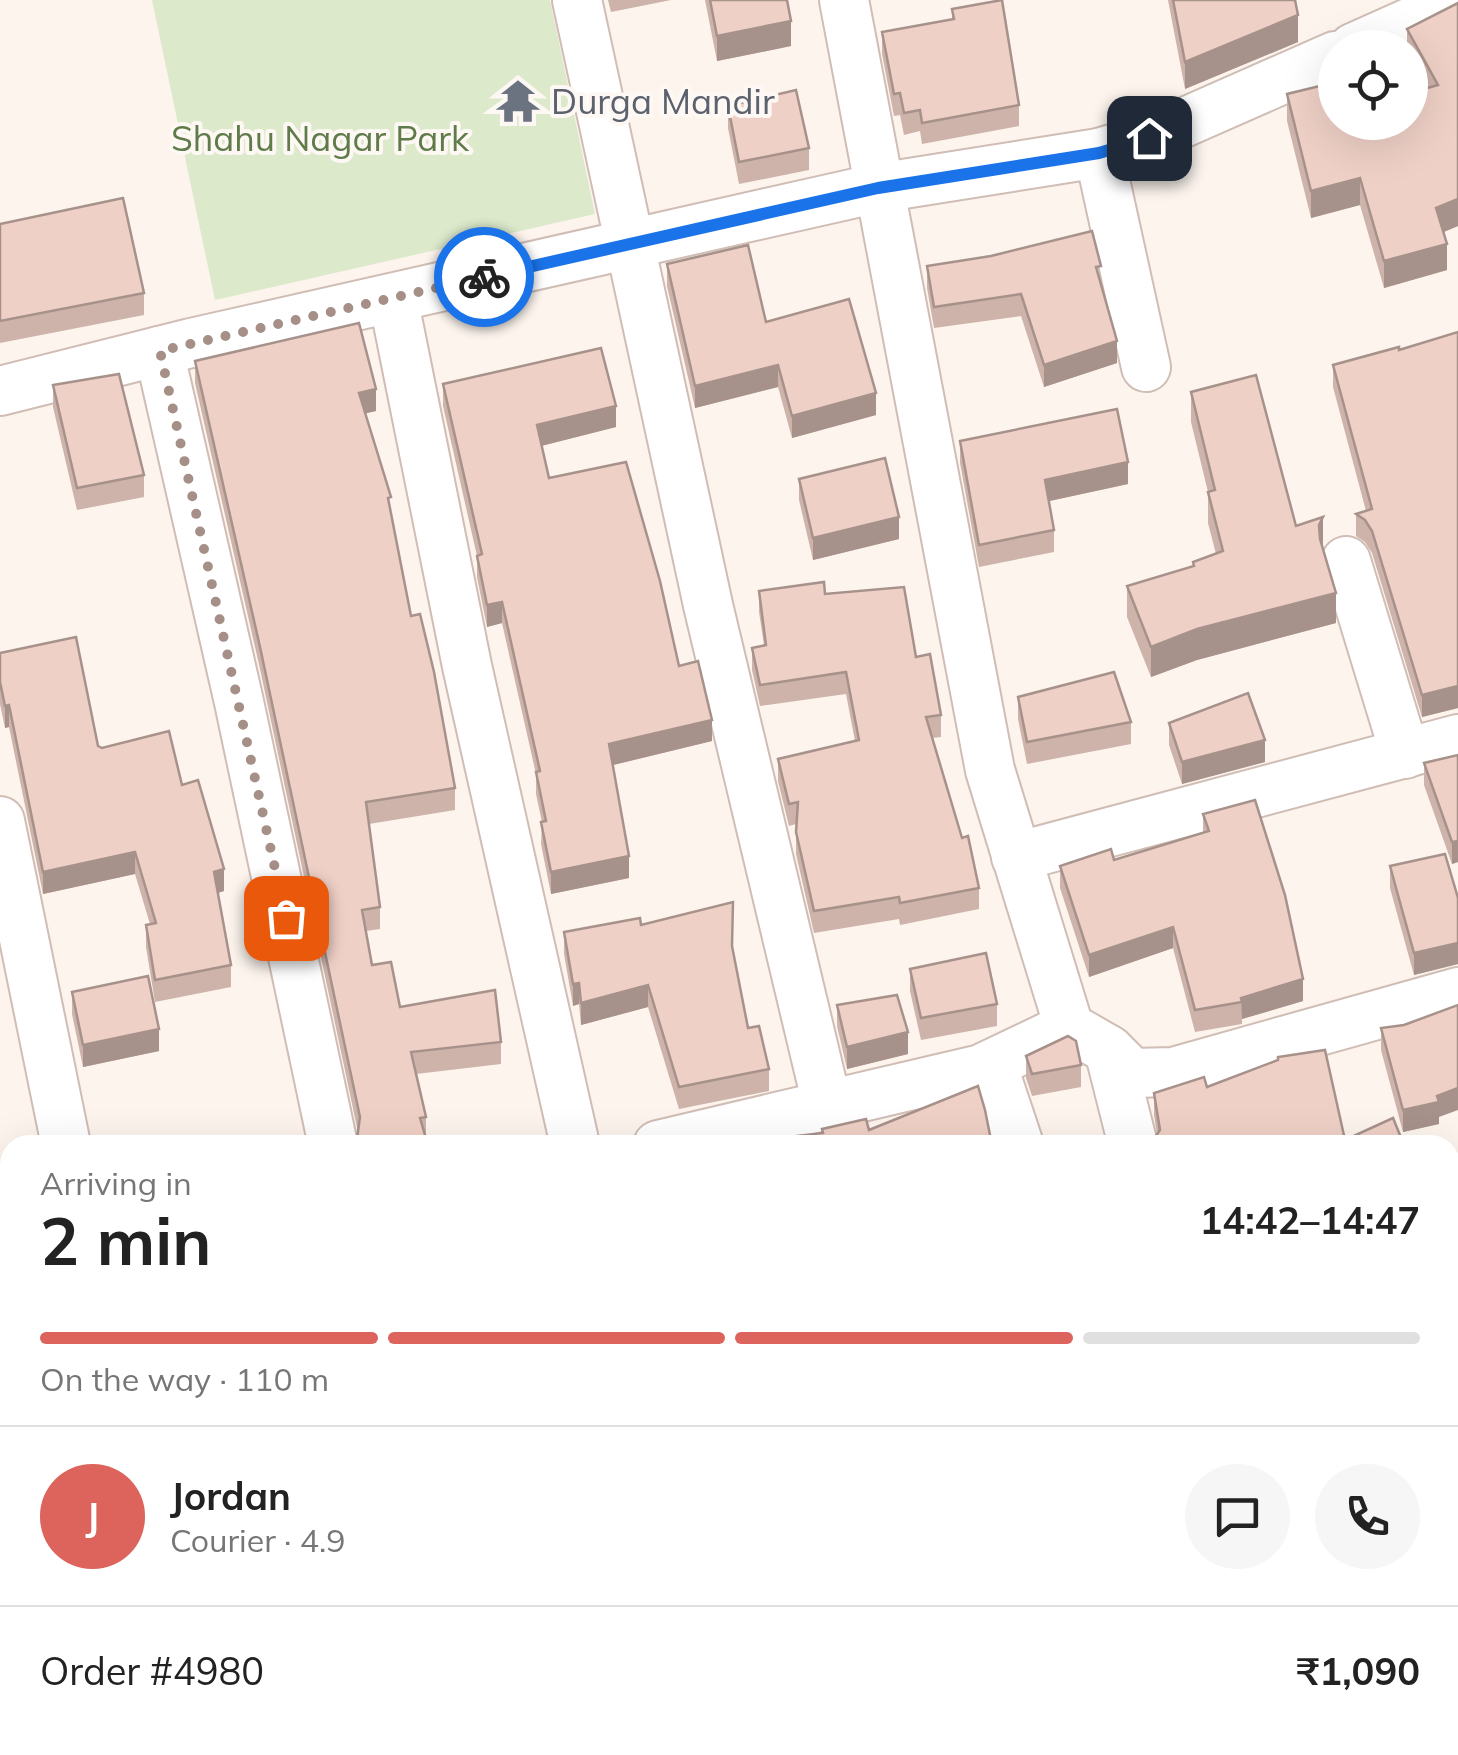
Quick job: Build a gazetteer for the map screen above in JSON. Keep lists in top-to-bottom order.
{
  "parks": ["Shahu Nagar Park"],
  "places": {
    "temple": ["Durga Mandir"]
  },
  "page": {
    "heading": ["2 min", "Arriving in", "14:42–14:47"],
    "panel": [
      "Jordan",
      "Courier · 4.9",
      "Order #4980",
      "₹1,090"
    ],
    "bar": "On the way · 110 m",
    "round": "J"
  }
}
